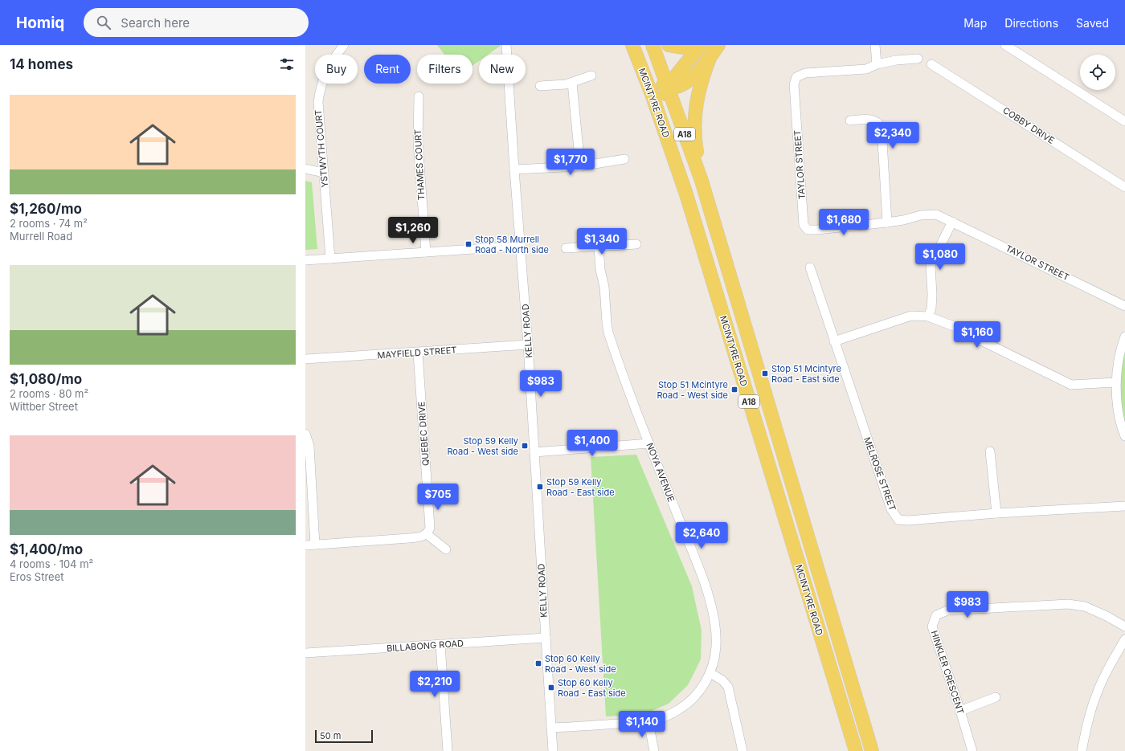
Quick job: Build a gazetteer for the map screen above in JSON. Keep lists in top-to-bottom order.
{
  "streets": {
    "main road": ["MCINTYRE ROAD", "A18"],
    "street": [
      "COBBY DRIVE",
      "YSTWYTH COURT",
      "THAMES COURT",
      "TAYLOR STREET",
      "KELLY ROAD",
      "MAYFIELD STREET",
      "QUEBEC DRIVE",
      "NOYA AVENUE",
      "MELROSE STREET",
      "BILLABONG ROAD",
      "HINKLER CRESCENT"
    ]
  },
  "crossings": [
    ["KELLY ROAD", "MAYFIELD STREET"],
    ["KELLY ROAD", "NOYA AVENUE"],
    ["KELLY ROAD", "BILLABONG ROAD"],
    ["MAYFIELD STREET", "QUEBEC DRIVE"]
  ],
  "places": {
    "transit": [
      "Stop 58 Murrell Road - North side",
      "Stop 51 Mcintyre Road - East side",
      "Stop 51 Mcintyre Road - West side",
      "Stop 59 Kelly Road - West side",
      "Stop 59 Kelly Road - East side",
      "Stop 60 Kelly Road - West side",
      "Stop 60 Kelly Road - East side"
    ]
  },
  "scale_bar": "50 m",
  "page": {
    "header": "Homiq",
    "search": "Search here",
    "nav": ["Map", "Directions", "Saved"],
    "heading": "14 homes",
    "chip": [
      "Buy",
      "Rent",
      "Filters",
      "New"
    ],
    "list": [
      {
        "name": "$1,260/mo",
        "note": "2 rooms · 74 m² · Murrell Road"
      },
      {
        "name": "$1,080/mo",
        "note": "2 rooms · 80 m² · Wittber Street"
      },
      {
        "name": "$1,400/mo",
        "note": "4 rooms · 104 m² · Eros Street"
      }
    ],
    "price": [
      "$2,340",
      "$1,770",
      "$1,680",
      "$1,260",
      "$1,340",
      "$1,080",
      "$1,160",
      "$983",
      "$1,400",
      "$705",
      "$2,640",
      "$983",
      "$2,210",
      "$1,140"
    ],
    "scale": "50 m"
  }
}
